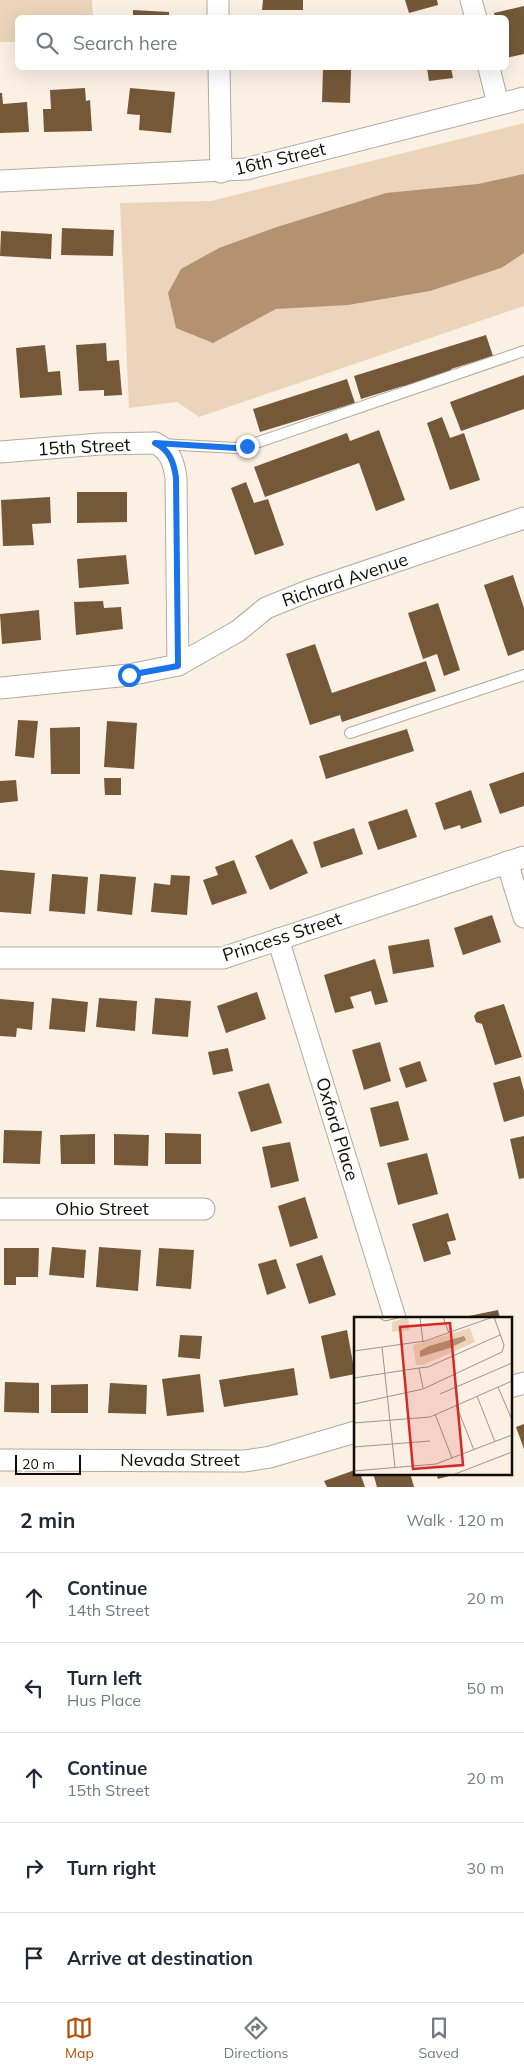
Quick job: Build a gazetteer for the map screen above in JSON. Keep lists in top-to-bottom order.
{
  "streets": {
    "street": [
      "16th Street",
      "15th Street",
      "Richard Avenue",
      "Princess Street",
      "Oxford Place",
      "Ohio Street",
      "Nevada Street"
    ]
  },
  "crossings": [
    ["15th Street", "Richard Avenue"],
    ["Princess Street", "Oxford Place"]
  ],
  "scale_bar": "20 m",
  "page": {
    "search": "Search here",
    "scale": "20 m",
    "heading": ["2 min", "Walk · 120 m"],
    "list": [
      ["Continue", "14th Street", "20 m"],
      ["Turn left", "Hus Place", "50 m"],
      ["Continue", "15th Street", "20 m"],
      ["Turn right", "30 m"],
      "Arrive at destination"
    ],
    "nav": ["Map", "Directions", "Saved"]
  }
}
